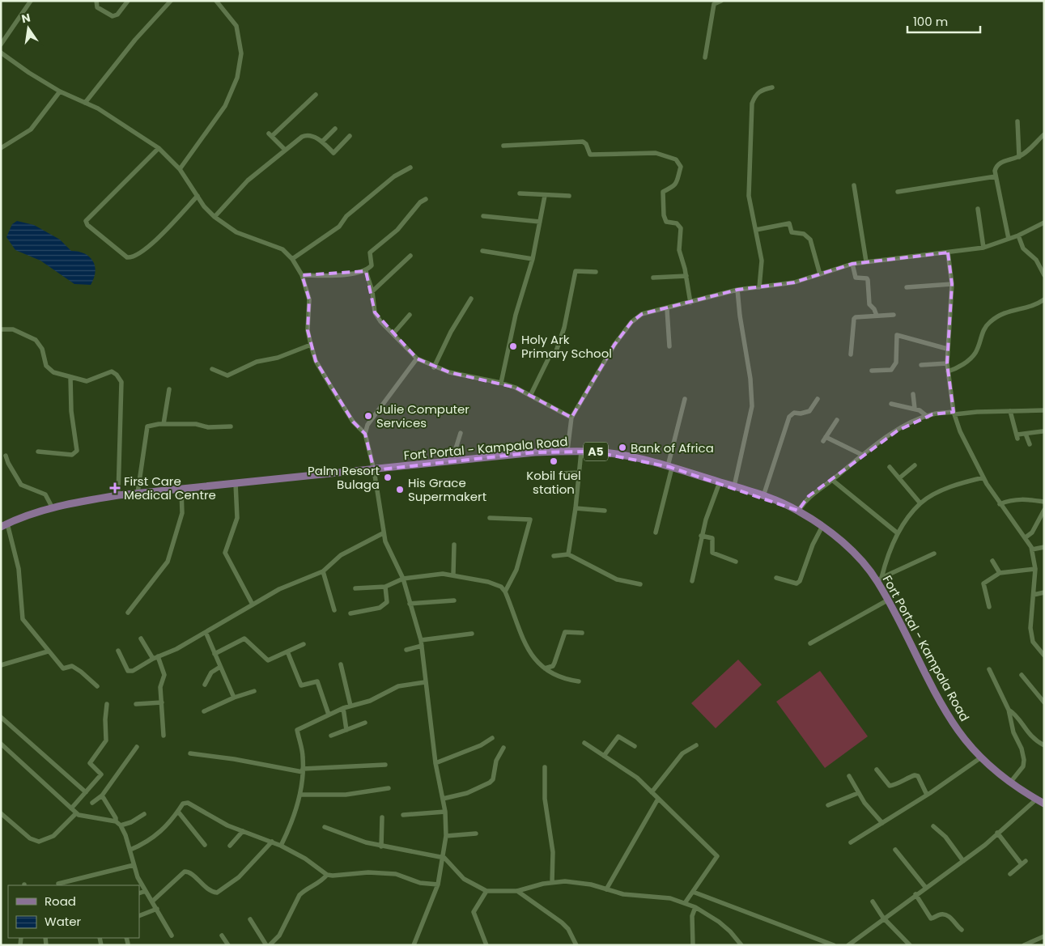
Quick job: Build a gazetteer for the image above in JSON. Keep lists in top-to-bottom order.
{
  "streets": {
    "main road": ["Fort Portal - Kampala Road", "A5"]
  },
  "places": {
    "other": [
      "Holy Ark Primary School",
      "Julie Computer Services",
      "Bank of Africa",
      "Kobil fuel station",
      "Palm Resort Bulaga",
      "His Grace Supermakert"
    ],
    "health": ["First Care Medical Centre"]
  },
  "legend": ["Road", "Water"],
  "scale_bar": "100 m",
  "north": "top"
}
